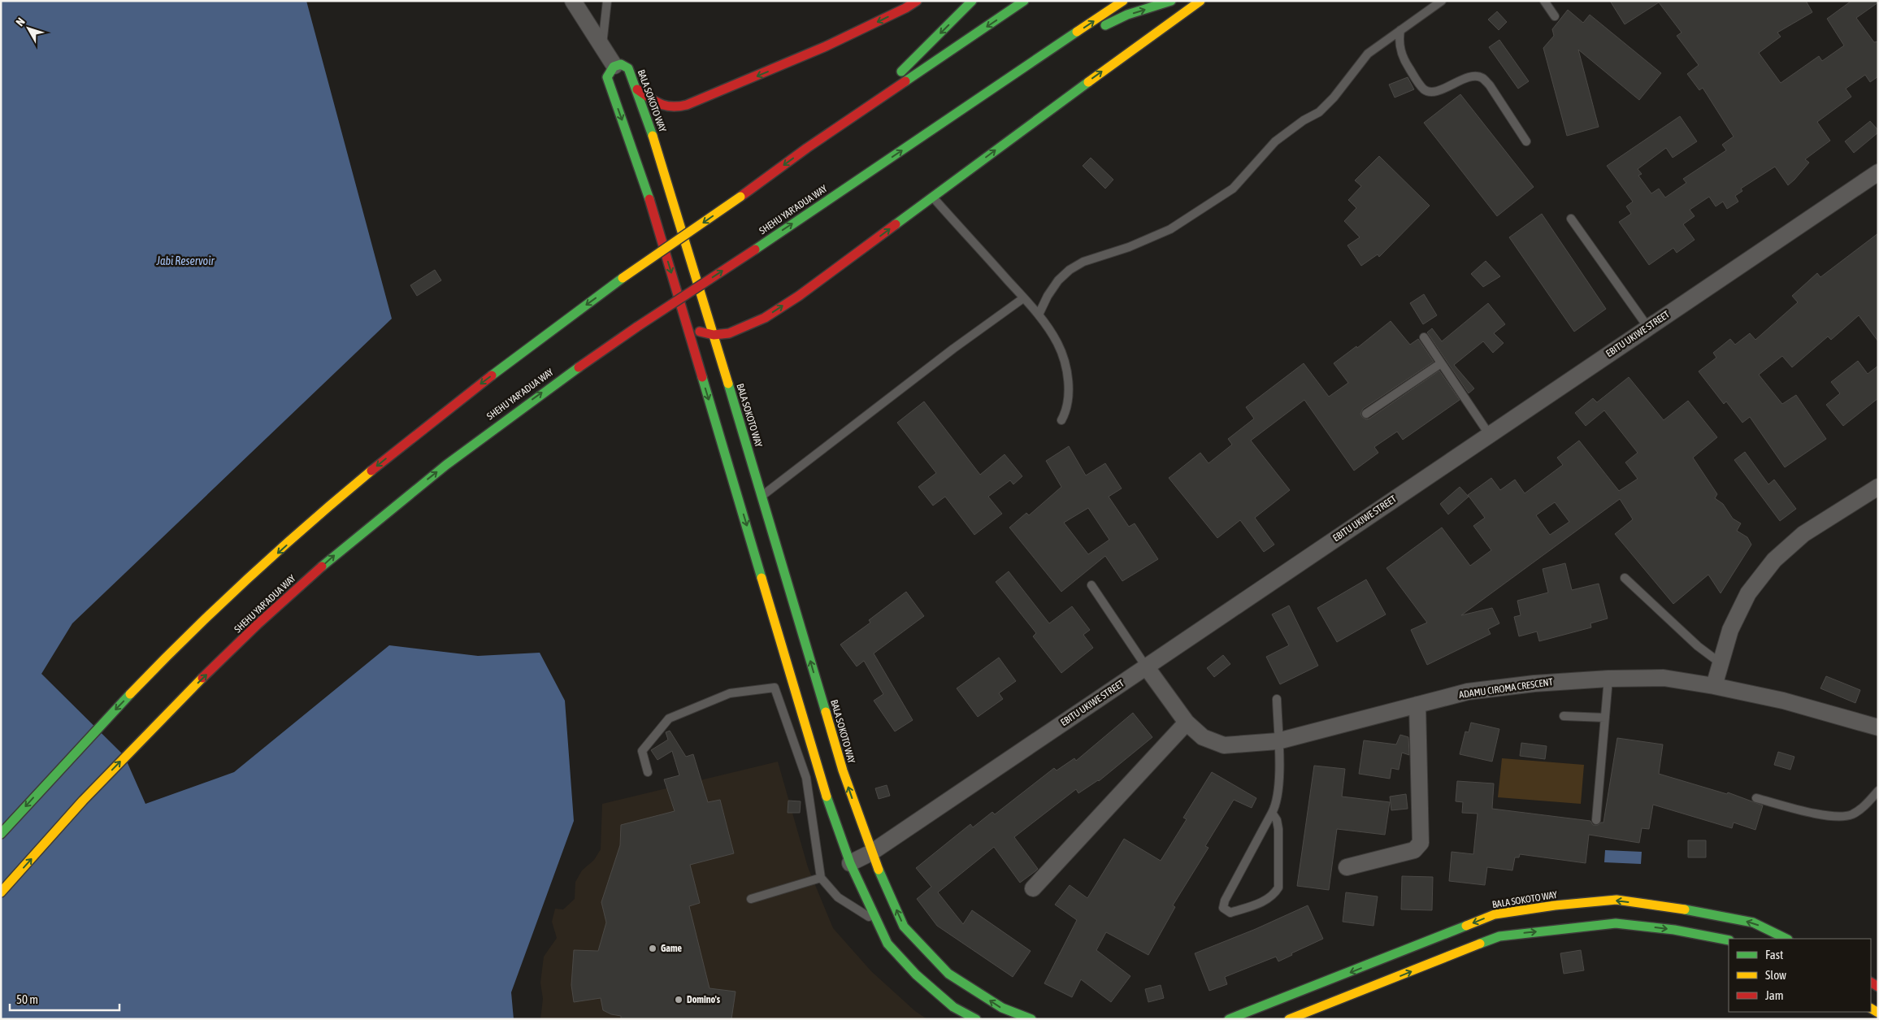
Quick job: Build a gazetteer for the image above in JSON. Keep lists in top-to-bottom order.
{
  "streets": {
    "main road": ["BALA SOKOTO WAY", "SHEHU YAR'ADUA WAY"],
    "street": ["EBITU UKIWE STREET", "ADAMU CIROMA CRESCENT"]
  },
  "crossings": [
    ["BALA SOKOTO WAY", "EBITU UKIWE STREET"],
    ["EBITU UKIWE STREET", "ADAMU CIROMA CRESCENT"]
  ],
  "water": ["Jabi Reservoir"],
  "places": ["Game", "Domino's"],
  "legend": ["Fast", "Slow", "Jam"],
  "scale_bar": "50 m",
  "north": "top left"
}
